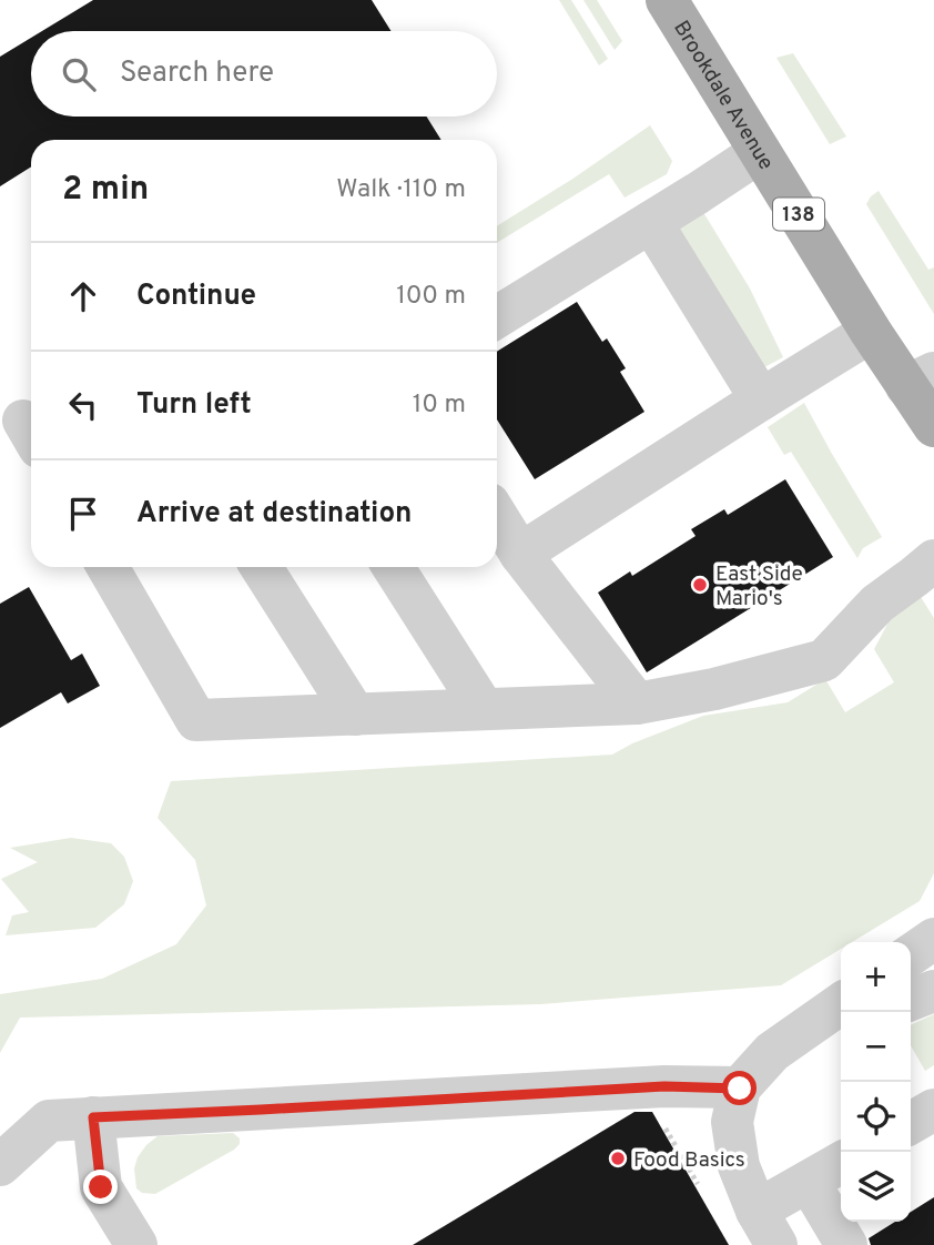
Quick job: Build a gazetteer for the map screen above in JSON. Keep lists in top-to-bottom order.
{
  "streets": {
    "main road": ["Brookdale Avenue", "138"]
  },
  "places": ["East Side Mario's", "Food Basics"],
  "page": {
    "search": "Search here",
    "heading": ["2 min", "Walk · 110 m"],
    "list": [
      ["Continue", "100 m"],
      ["Turn left", "10 m"],
      "Arrive at destination"
    ],
    "map_buttons": ["+", "−"]
  }
}
